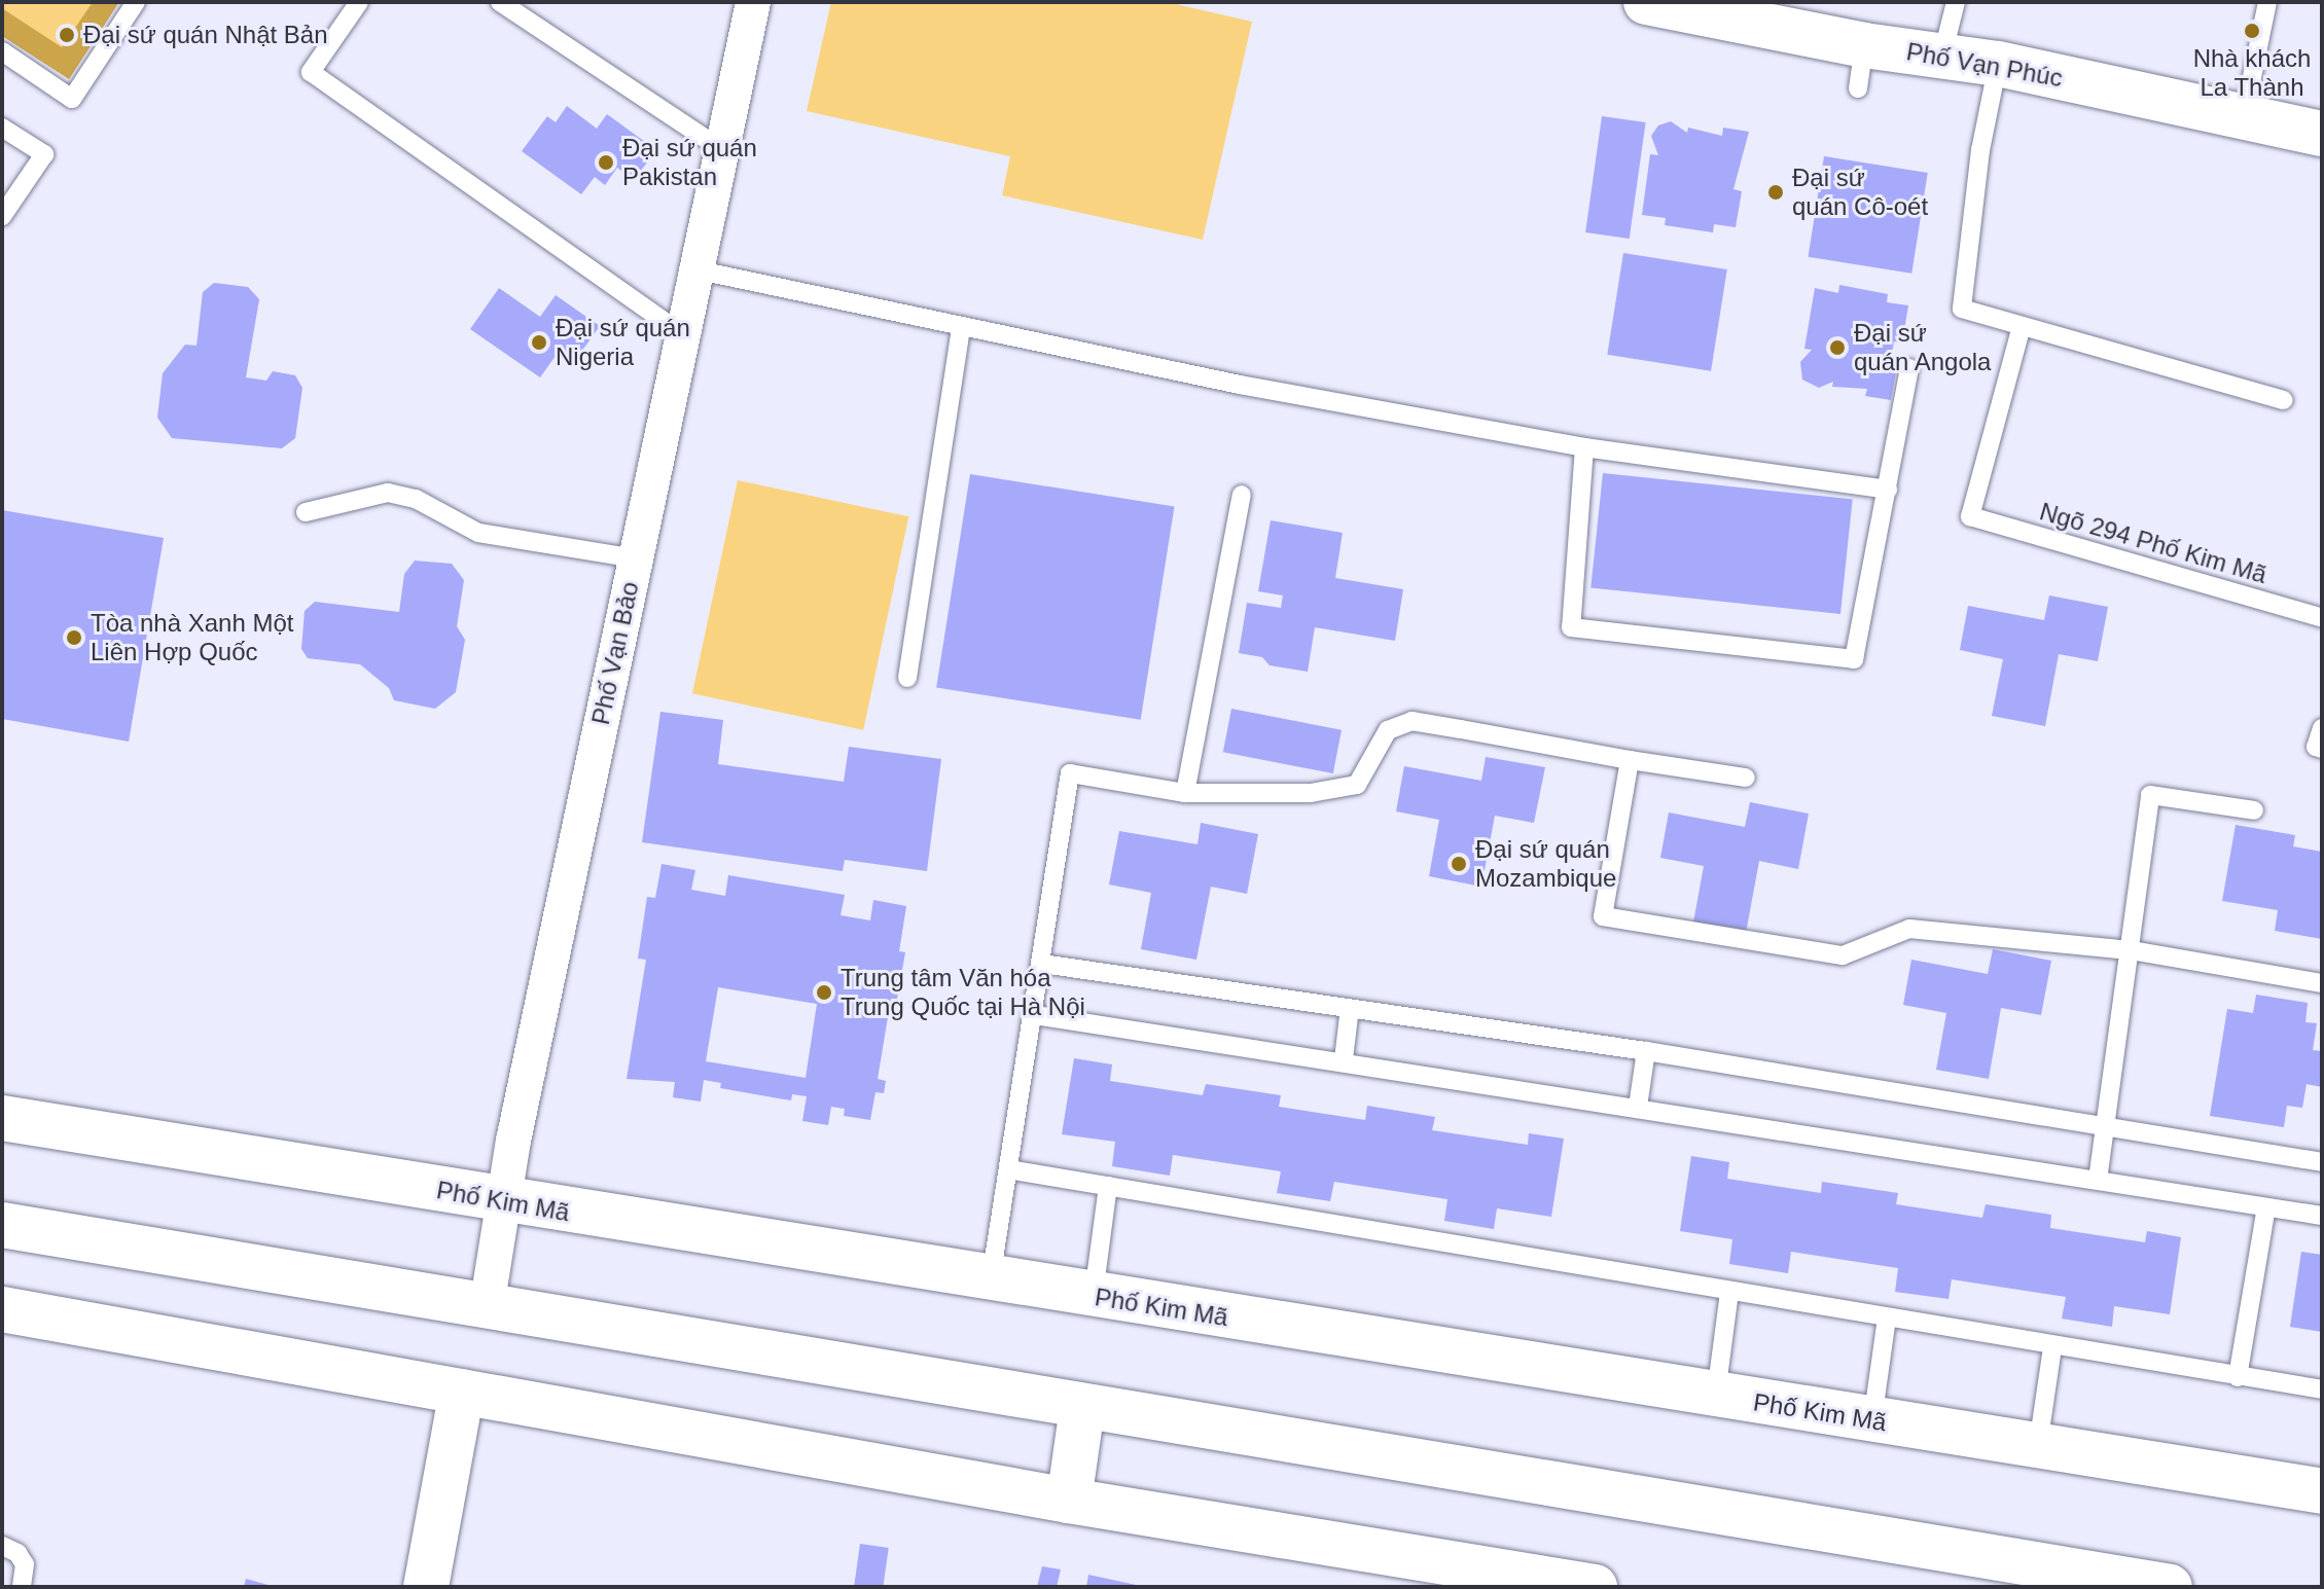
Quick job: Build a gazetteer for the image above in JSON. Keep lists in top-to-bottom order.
{
  "streets": {
    "main road": ["Phố Vạn Phúc", "Phố Kim Mã"],
    "street": ["Phố Vạn Bảo"],
    "lane": ["Ngõ 294 Phố Kim Mã"]
  },
  "crossings": [
    ["Phố Vạn Bảo", "Phố Kim Mã"]
  ],
  "places": [
    "Nhà khách La Thành",
    "Đại sứ quán Nhật Bản",
    "Đại sứ quán Pakistan",
    "Đại sứ quán Cô-oét",
    "Đại sứ quán Nigeria",
    "Đại sứ quán Angola",
    "Tòa nhà Xanh Một Liên Hợp Quốc",
    "Đại sứ quán Mozambique",
    "Trung tâm Văn hóa Trung Quốc tại Hà Nội"
  ]
}
